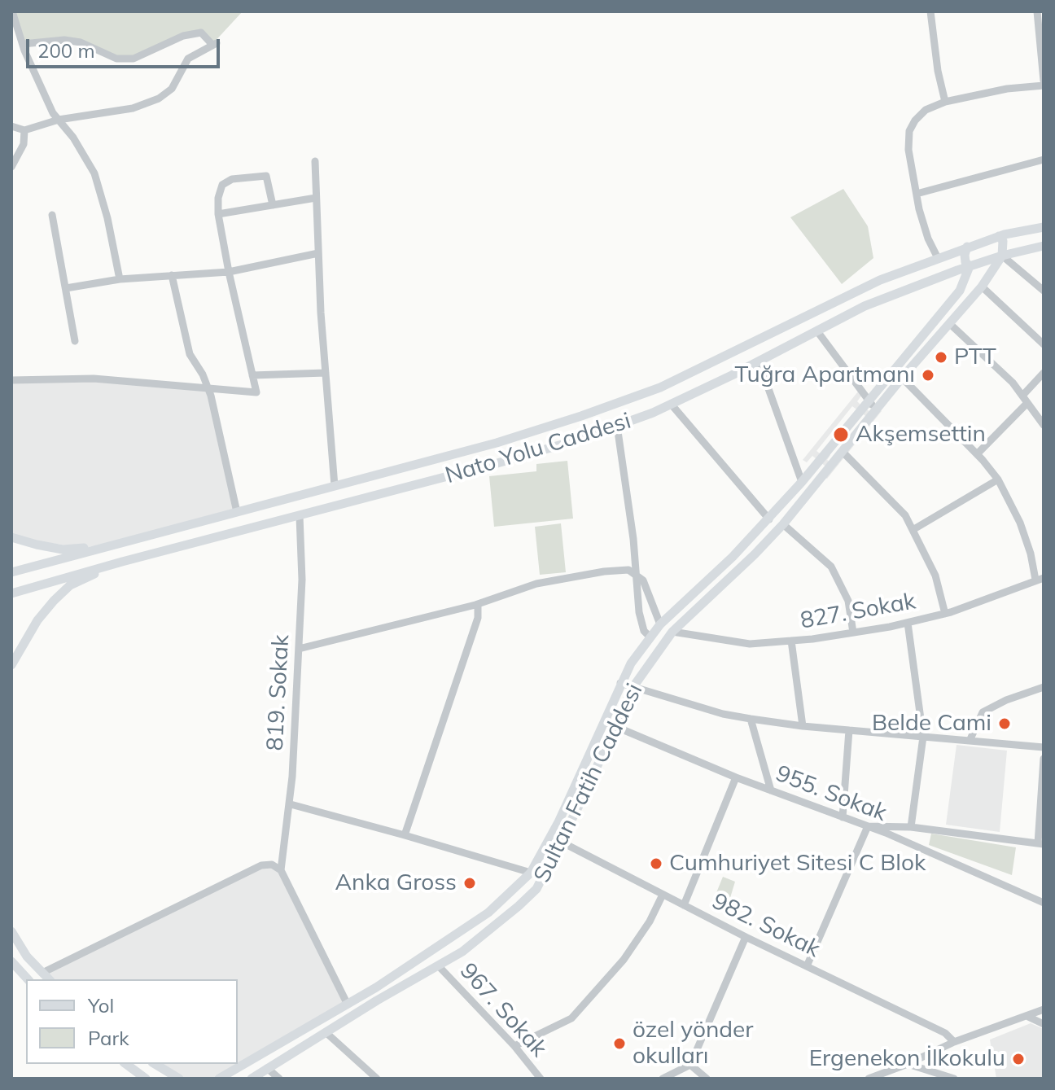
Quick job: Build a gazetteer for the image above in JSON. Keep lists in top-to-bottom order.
{
  "streets": {
    "main road": ["Nato Yolu Caddesi", "Sultan Fatih Caddesi"],
    "street": [
      "827. Sokak",
      "819. Sokak",
      "955. Sokak",
      "982. Sokak",
      "967. Sokak"
    ]
  },
  "crossings": [
    ["Nato Yolu Caddesi", "819. Sokak"],
    ["Nato Yolu Caddesi", "Sultan Fatih Caddesi"],
    ["827. Sokak", "Sultan Fatih Caddesi"],
    ["Sultan Fatih Caddesi", "955. Sokak"],
    ["Sultan Fatih Caddesi", "982. Sokak"],
    ["Sultan Fatih Caddesi", "967. Sokak"]
  ],
  "places": [
    "PTT",
    "Tuğra Apartmanı",
    "Akşemsettin",
    "Belde Cami",
    "Cumhuriyet Sitesi C Blok",
    "Anka Gross",
    "özel yönder okulları",
    "Ergenekon İlkokulu"
  ],
  "legend": ["Yol", "Park"],
  "scale_bar": "200 m"
}
